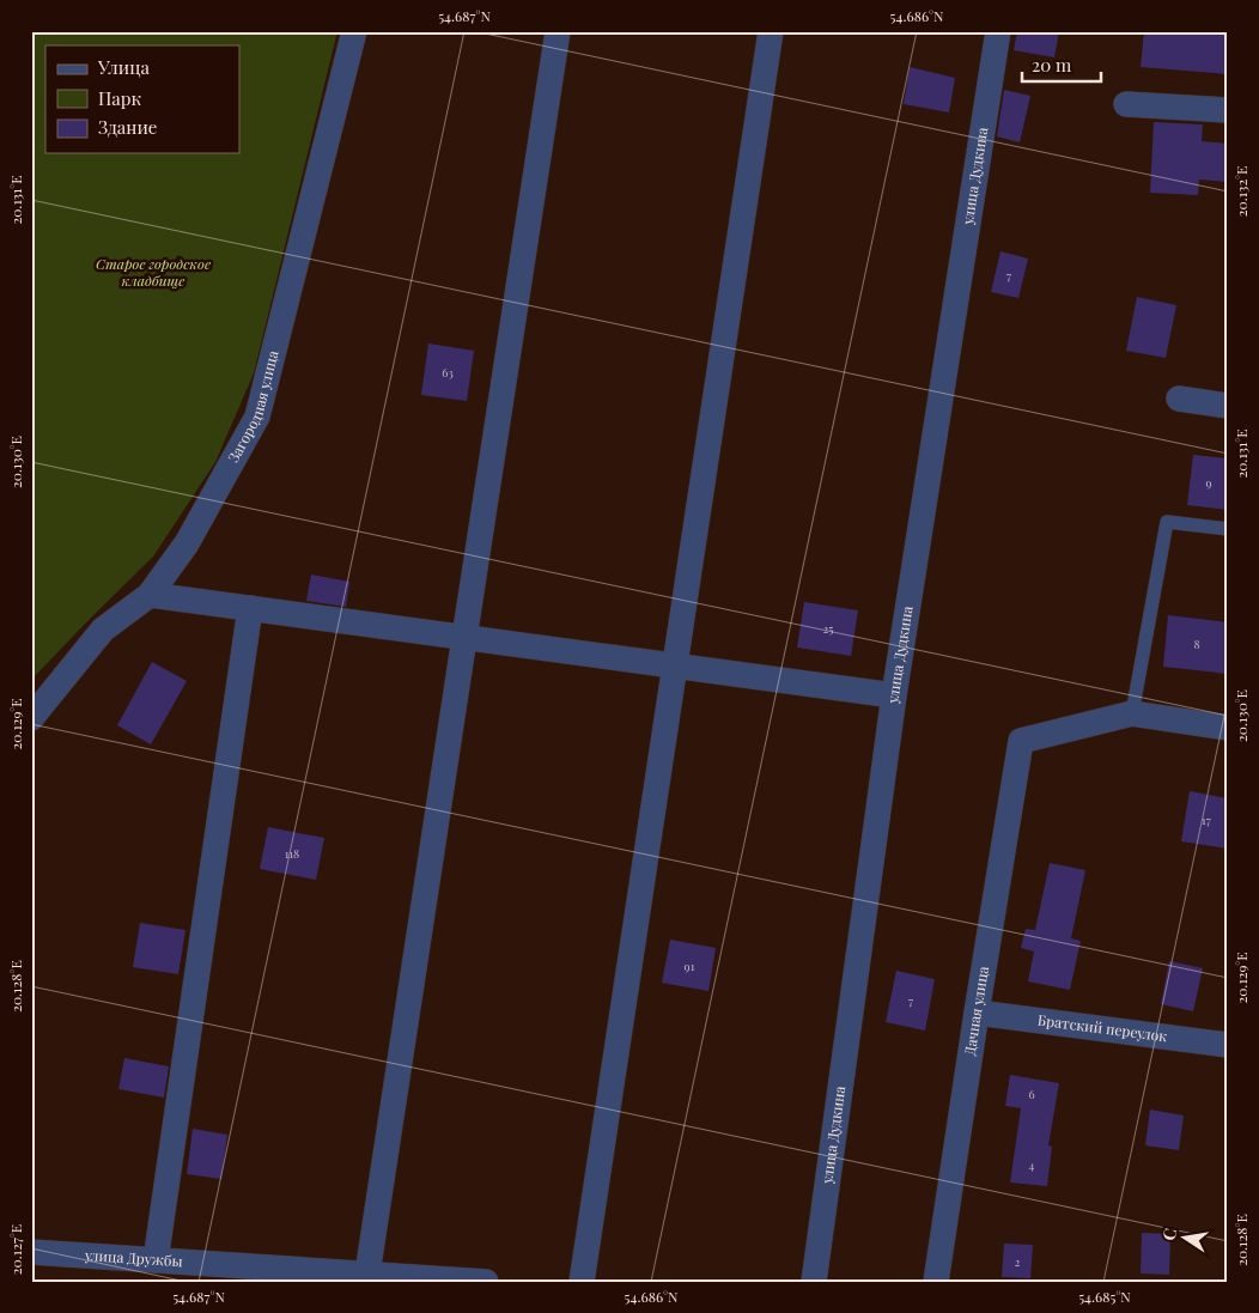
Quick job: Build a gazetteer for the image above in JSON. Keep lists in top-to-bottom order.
{
  "streets": {
    "street": [
      "улица Дудкина",
      "Загородная улица",
      "Дачная улица",
      "Братский переулок",
      "улица Дружбы"
    ]
  },
  "crossings": [
    ["Дачная улица", "Братский переулок"]
  ],
  "parks": ["Старое городское кладбище"],
  "house_numbers": [
    "7",
    "63",
    "9",
    "25",
    "8",
    "17",
    "118",
    "91",
    "7",
    "6",
    "4",
    "2"
  ],
  "legend": ["Улица", "Парк", "Здание"],
  "scale_bar": "20 m",
  "north": "left",
  "coordinates": [
    "54.687°N",
    "54.686°N",
    "20.132°E",
    "20.131°E",
    "20.130°E",
    "20.129°E",
    "20.128°E",
    "20.127°E",
    "54.685°N"
  ]
}
